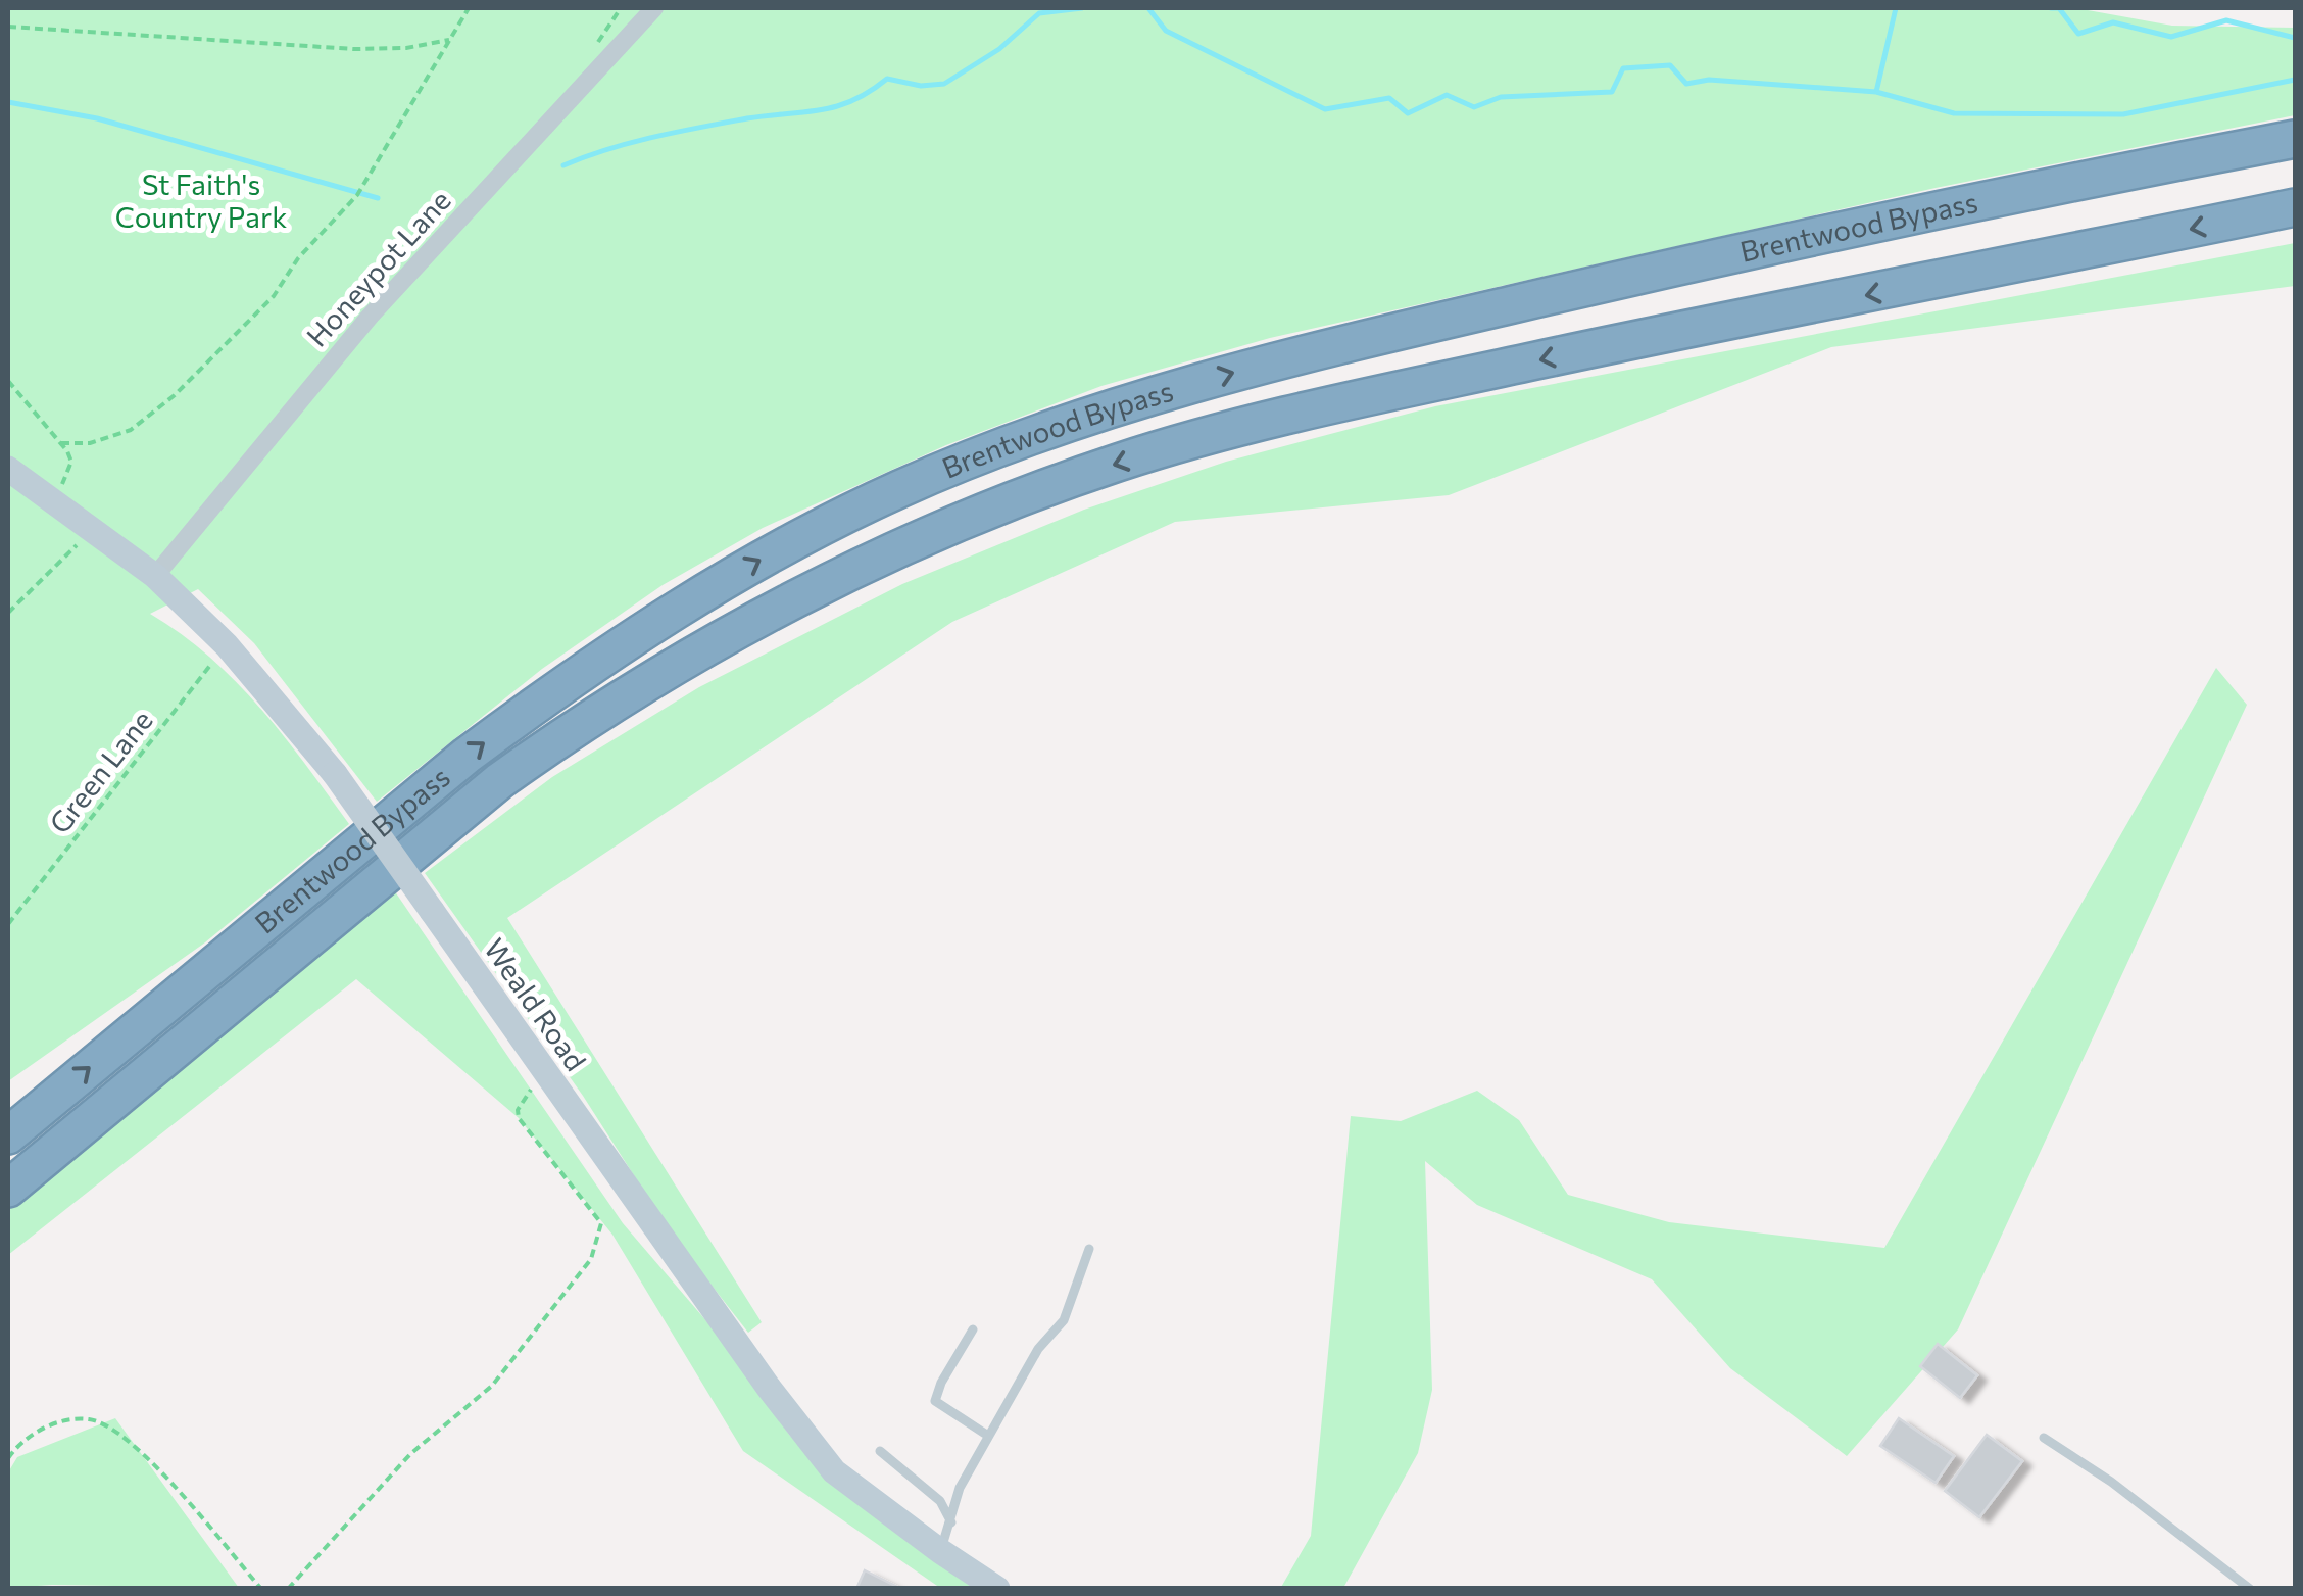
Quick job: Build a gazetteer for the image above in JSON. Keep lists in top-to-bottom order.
{
  "streets": {
    "highway": ["Brentwood Bypass"],
    "street": ["Honeypot Lane", "Weald Road"],
    "path": ["Green Lane"]
  },
  "crossings": [
    ["Honeypot Lane", "Weald Road"],
    ["Green Lane", "Weald Road"]
  ],
  "parks": ["St Faith's Country Park"]
}
